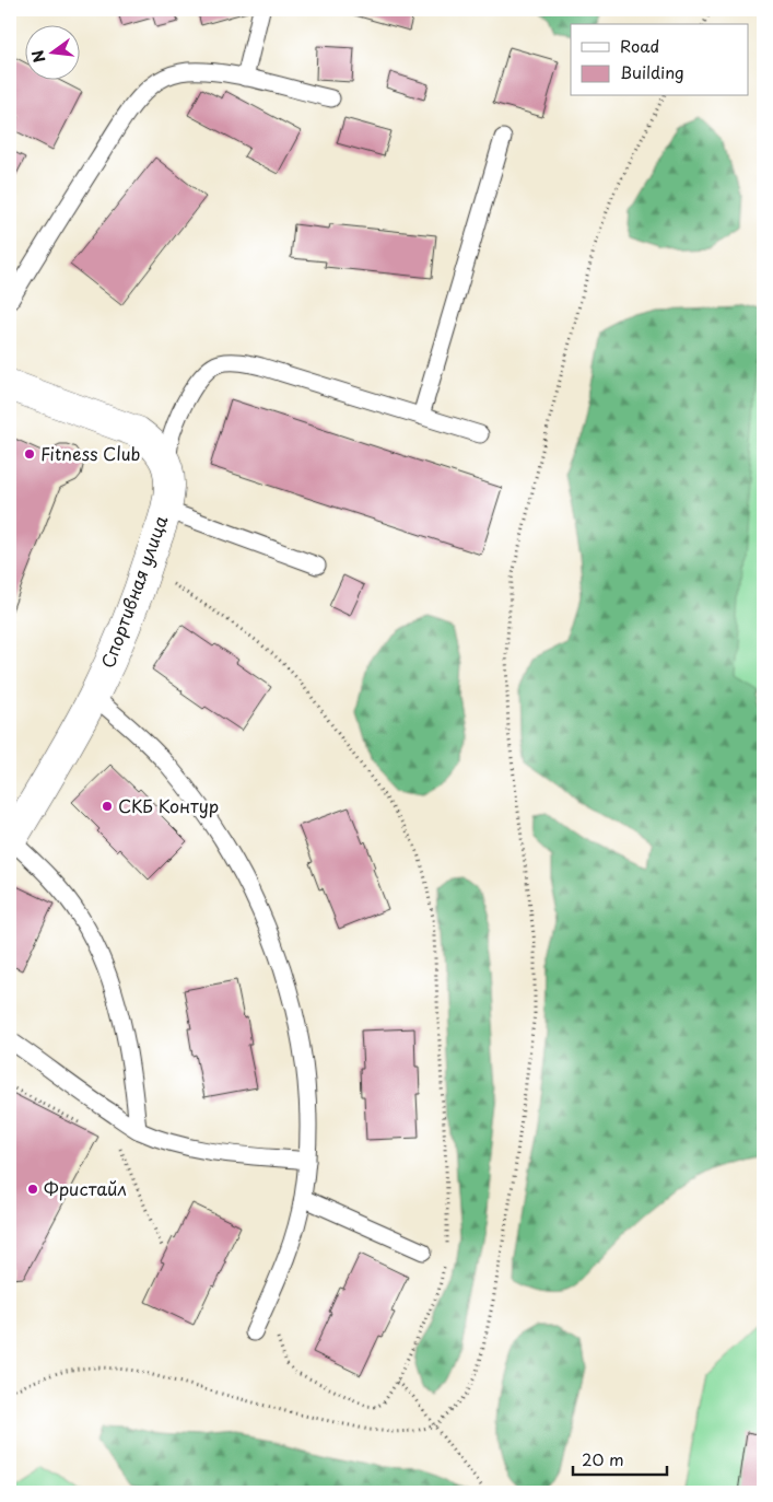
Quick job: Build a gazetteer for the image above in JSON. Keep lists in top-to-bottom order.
{
  "streets": {
    "street": ["Спортивная улица"]
  },
  "places": ["Fitness Club", "СКБ Контур", "Фристайл"],
  "legend": ["Road", "Building"],
  "scale_bar": "20 m",
  "north": "left"
}
